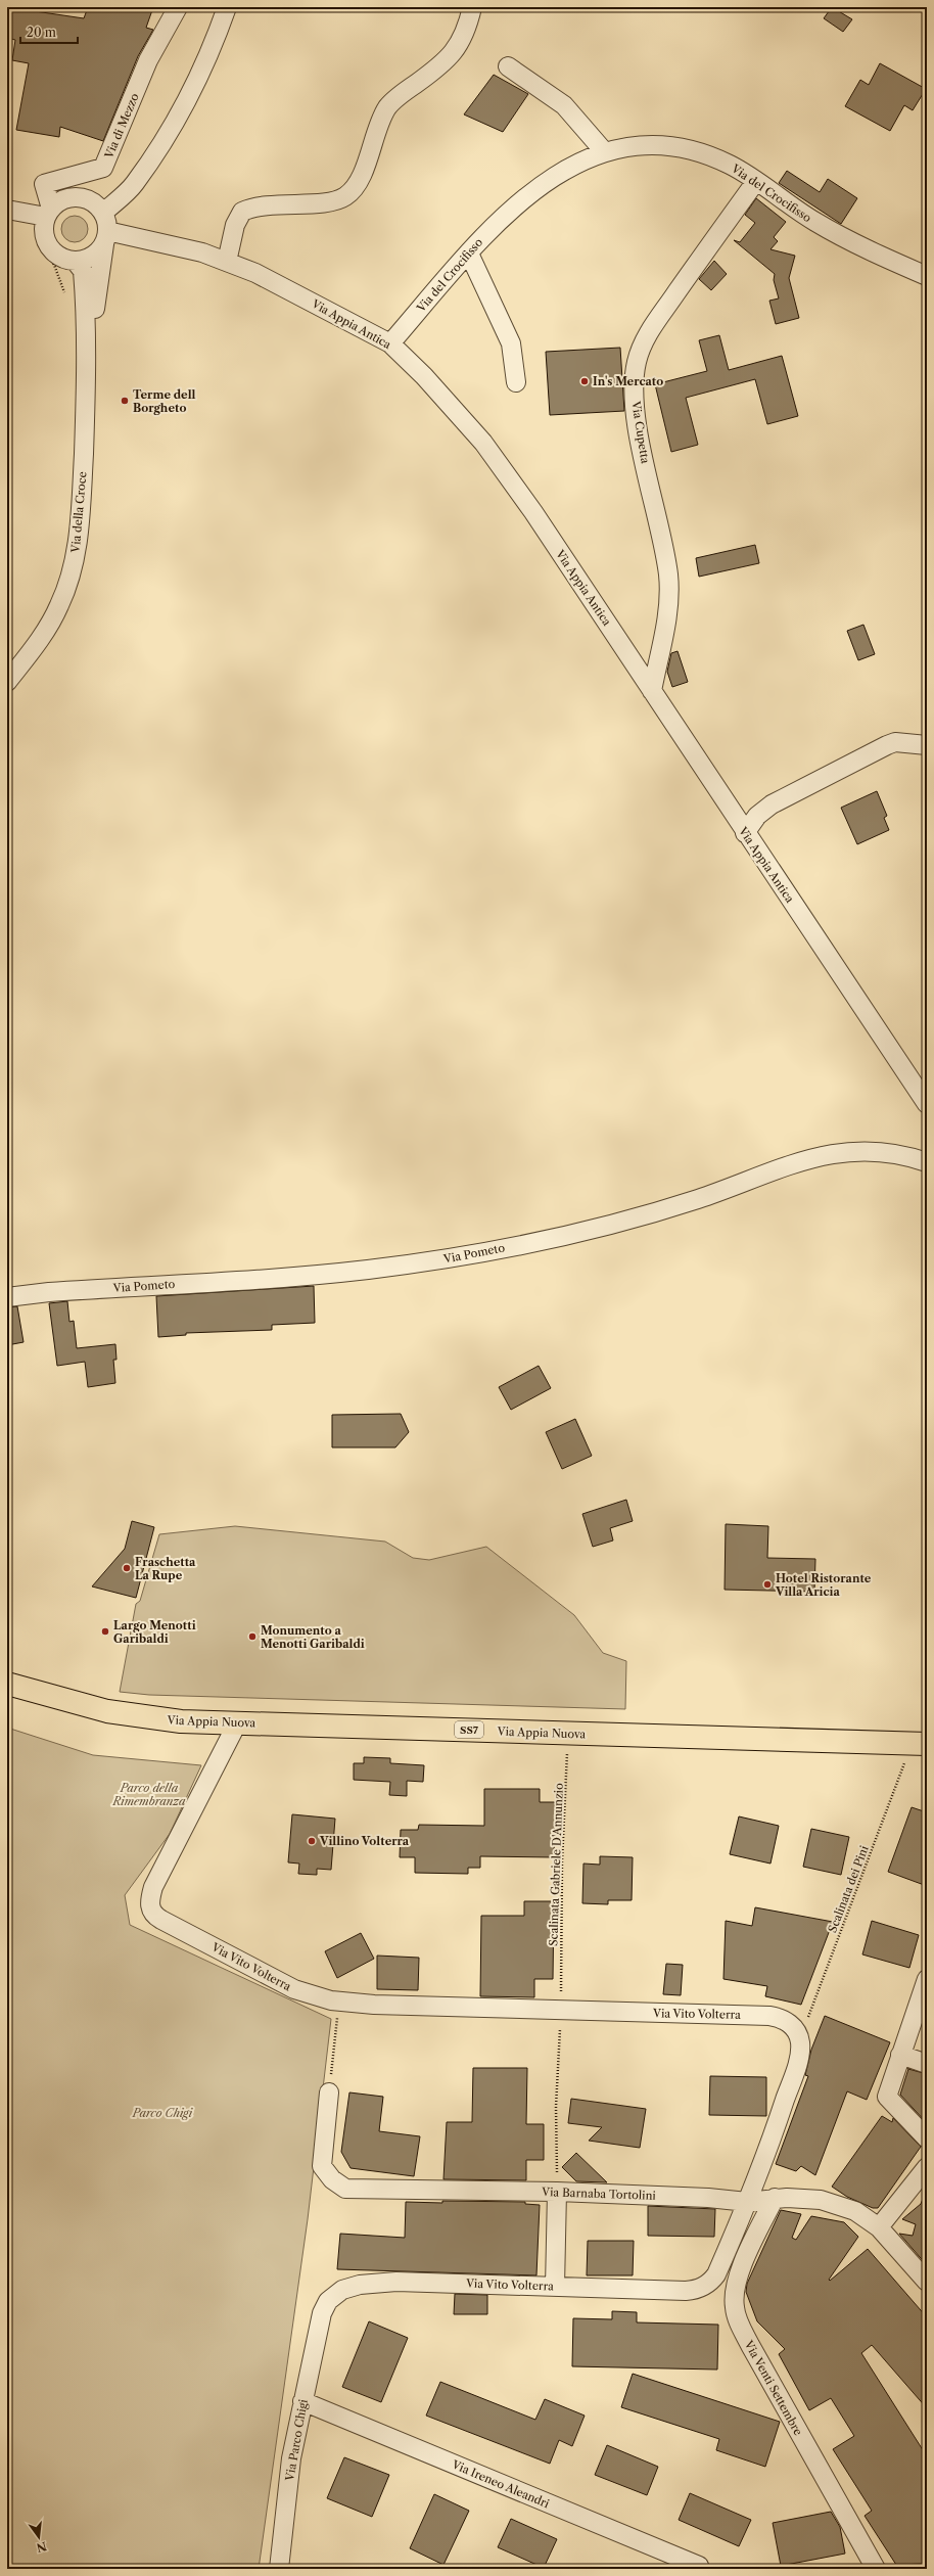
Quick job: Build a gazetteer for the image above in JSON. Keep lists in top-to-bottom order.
{
  "streets": {
    "main road": ["Via Appia Nuova", "SS7"],
    "street": [
      "Via di Mezzo",
      "Via del Crocifisso",
      "Via Appia Antica",
      "Via Cupetta",
      "Via della Croce",
      "Via Pometo",
      "Via Vito Volterra",
      "Via Barnaba Tortolini",
      "Via Venti Settembre",
      "Via Parco Chigi",
      "Via Ireneo Aleandri"
    ],
    "path": ["Scalinata Gabriele D'Annunzio", "Scalinata dei Pini"]
  },
  "crossings": [
    ["Via di Mezzo", "Via Appia Antica"],
    ["Via di Mezzo", "Via della Croce"],
    ["Via del Crocifisso", "Via Appia Antica"],
    ["Via del Crocifisso", "Via Cupetta"],
    ["Via Appia Antica", "Via Cupetta"],
    ["Via Appia Antica", "Via della Croce"],
    ["Via Appia Nuova", "Scalinata Gabriele D'Annunzio"],
    ["Via Appia Nuova", "Scalinata dei Pini"],
    ["Via Appia Nuova", "Via Vito Volterra"],
    ["Scalinata dei Pini", "Via Vito Volterra"],
    ["Via Vito Volterra", "Via Barnaba Tortolini"],
    ["Via Vito Volterra", "Via Parco Chigi"],
    ["Via Barnaba Tortolini", "Via Venti Settembre"],
    ["Via Parco Chigi", "Via Ireneo Aleandri"]
  ],
  "parks": ["Parco della Rimembranza", "Parco Chigi"],
  "places": [
    "In's Mercato",
    "Terme dell Borgheto",
    "Fraschetta La Rupe",
    "Hotel Ristorante Villa Aricia",
    "Largo Menotti Garibaldi",
    "Monumento a Menotti Garibaldi",
    "Villino Volterra"
  ],
  "scale_bar": "20 m",
  "north": "bottom"
}
